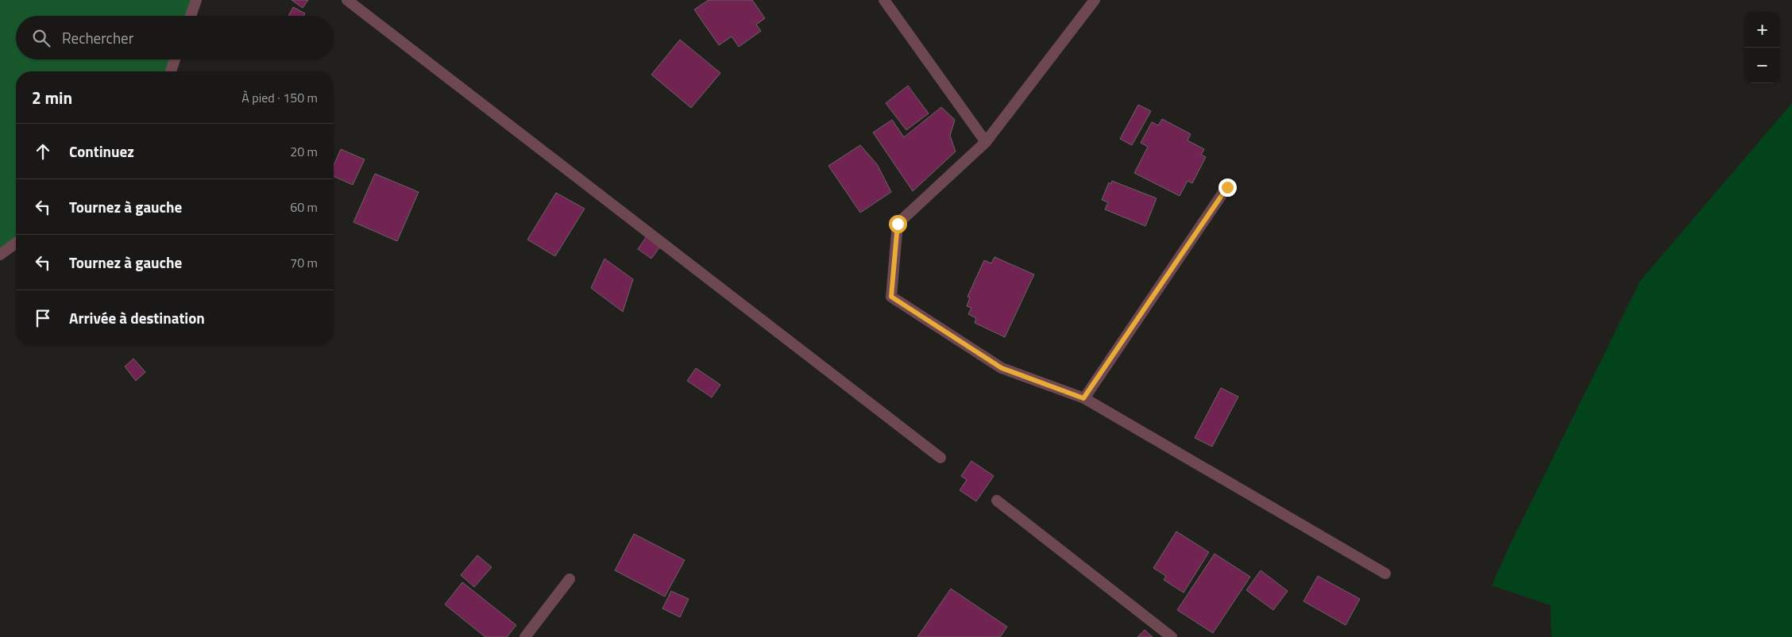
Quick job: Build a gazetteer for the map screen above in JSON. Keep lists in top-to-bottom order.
{
  "page": {
    "map_buttons": ["+", "−"],
    "search": "Rechercher",
    "heading": ["2 min", "À pied · 150 m"],
    "list": [
      ["Continuez", "20 m"],
      ["Tournez à gauche", "60 m"],
      ["Tournez à gauche", "70 m"],
      "Arrivée à destination"
    ]
  }
}
